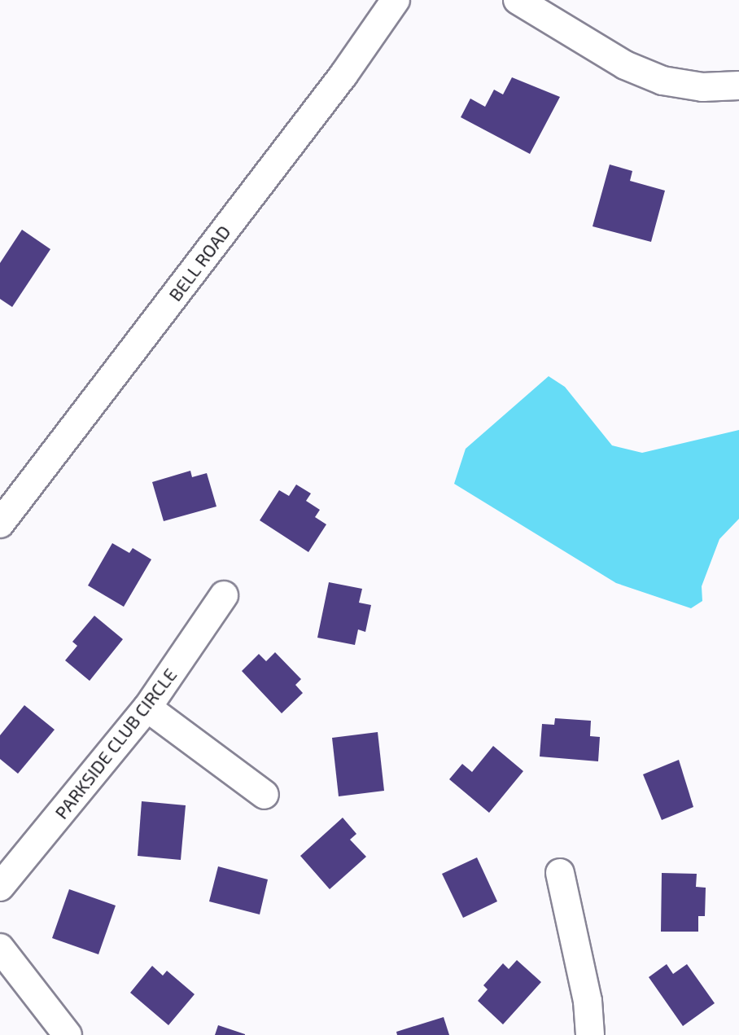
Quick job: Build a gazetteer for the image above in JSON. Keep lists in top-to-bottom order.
{
  "streets": {
    "street": ["BELL ROAD", "PARKSIDE CLUB CIRCLE"]
  }
}
